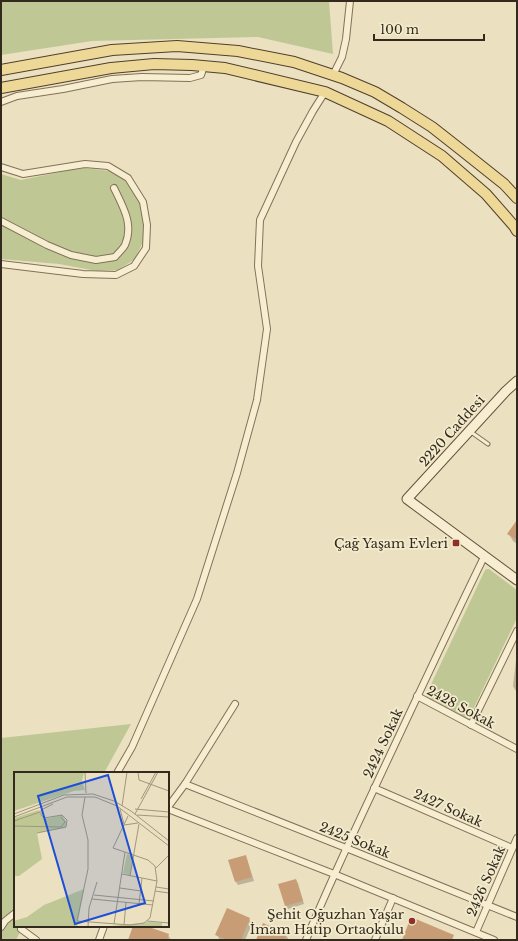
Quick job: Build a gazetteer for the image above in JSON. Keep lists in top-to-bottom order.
{
  "streets": {
    "street": [
      "2220 Caddesi",
      "2428 Sokak",
      "2424 Sokak",
      "2427 Sokak",
      "2425 Sokak",
      "2426 Sokak"
    ]
  },
  "crossings": [
    ["2220 Caddesi", "2424 Sokak"],
    ["2428 Sokak", "2424 Sokak"],
    ["2424 Sokak", "2427 Sokak"],
    ["2424 Sokak", "2425 Sokak"],
    ["2427 Sokak", "2426 Sokak"],
    ["2425 Sokak", "2426 Sokak"]
  ],
  "places": {
    "transit": ["Çağ Yaşam Evleri"],
    "other": ["Şehit Oğuzhan Yaşar İmam Hatip Ortaokulu"]
  },
  "scale_bar": "100 m"
}
